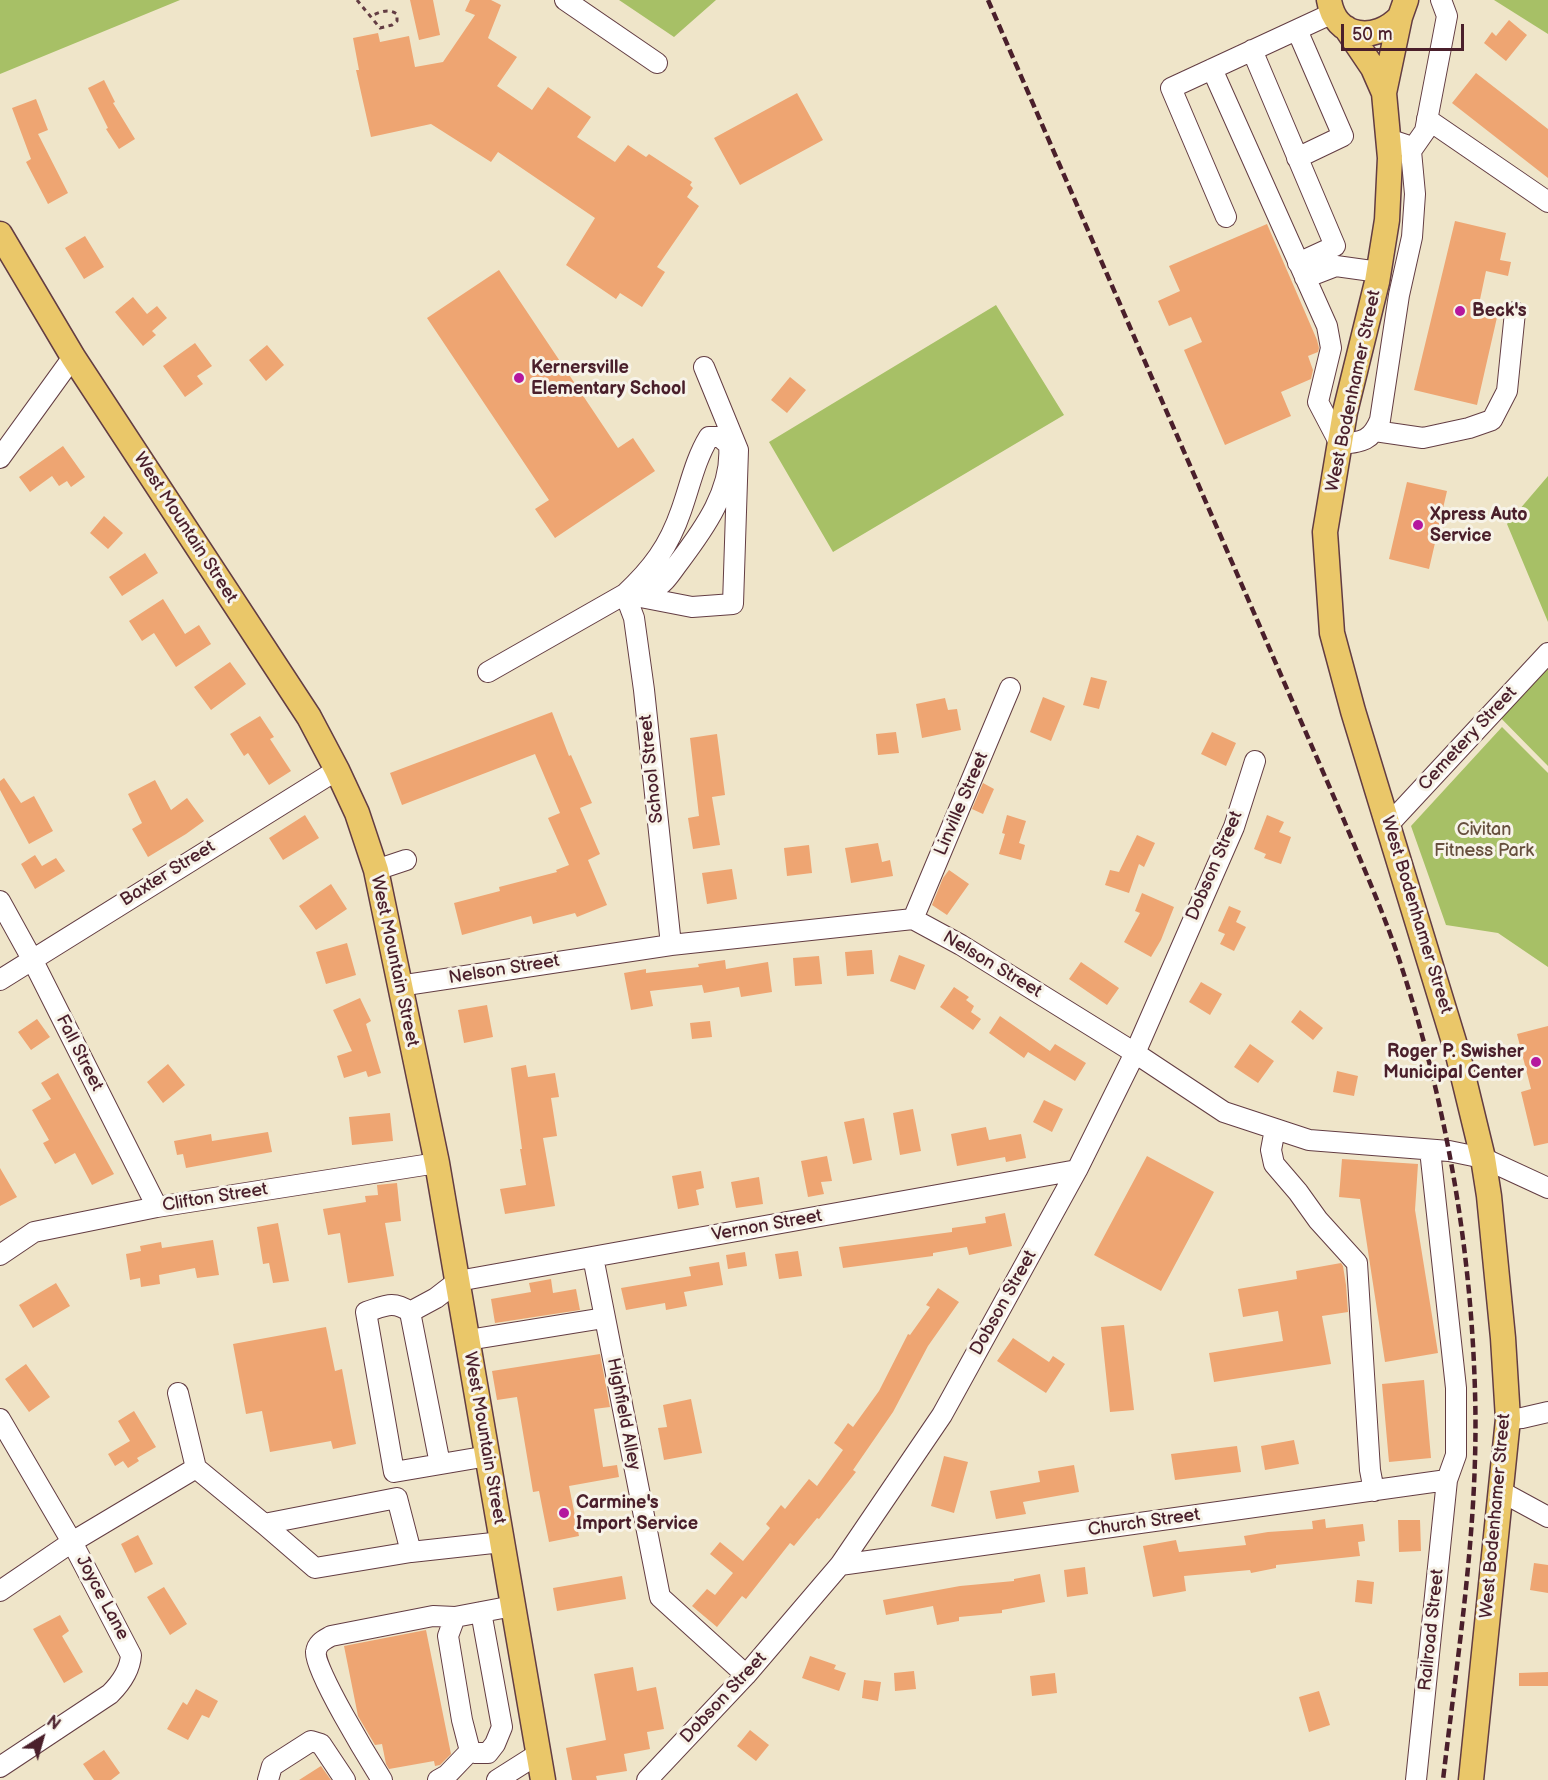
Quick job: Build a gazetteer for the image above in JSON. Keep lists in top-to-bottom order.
{
  "streets": {
    "main road": ["West Bodenhamer Street", "West Mountain Street"],
    "street": [
      "Cemetery Street",
      "School Street",
      "Linville Street",
      "Dobson Street",
      "Baxter Street",
      "Nelson Street",
      "Fall Street",
      "Clifton Street",
      "Vernon Street",
      "Highfield Alley",
      "Church Street",
      "Joyce Lane",
      "Railroad Street"
    ]
  },
  "crossings": [
    ["West Bodenhamer Street", "Cemetery Street"],
    ["West Bodenhamer Street", "Nelson Street"],
    ["West Mountain Street", "Baxter Street"],
    ["West Mountain Street", "Nelson Street"],
    ["West Mountain Street", "Clifton Street"],
    ["West Mountain Street", "Vernon Street"],
    ["School Street", "Nelson Street"],
    ["Linville Street", "Nelson Street"],
    ["Dobson Street", "Nelson Street"],
    ["Dobson Street", "Vernon Street"],
    ["Dobson Street", "Highfield Alley"],
    ["Dobson Street", "Church Street"],
    ["Baxter Street", "Fall Street"],
    ["Nelson Street", "Railroad Street"],
    ["Fall Street", "Clifton Street"],
    ["Vernon Street", "Highfield Alley"],
    ["Church Street", "Railroad Street"]
  ],
  "parks": ["Civitan Fitness Park"],
  "places": [
    "Beck's",
    "Kernersville Elementary School",
    "Xpress Auto Service",
    "Roger P. Swisher Municipal Center",
    "Carmine's Import Service"
  ],
  "scale_bar": "50 m",
  "north": "top right"
}
